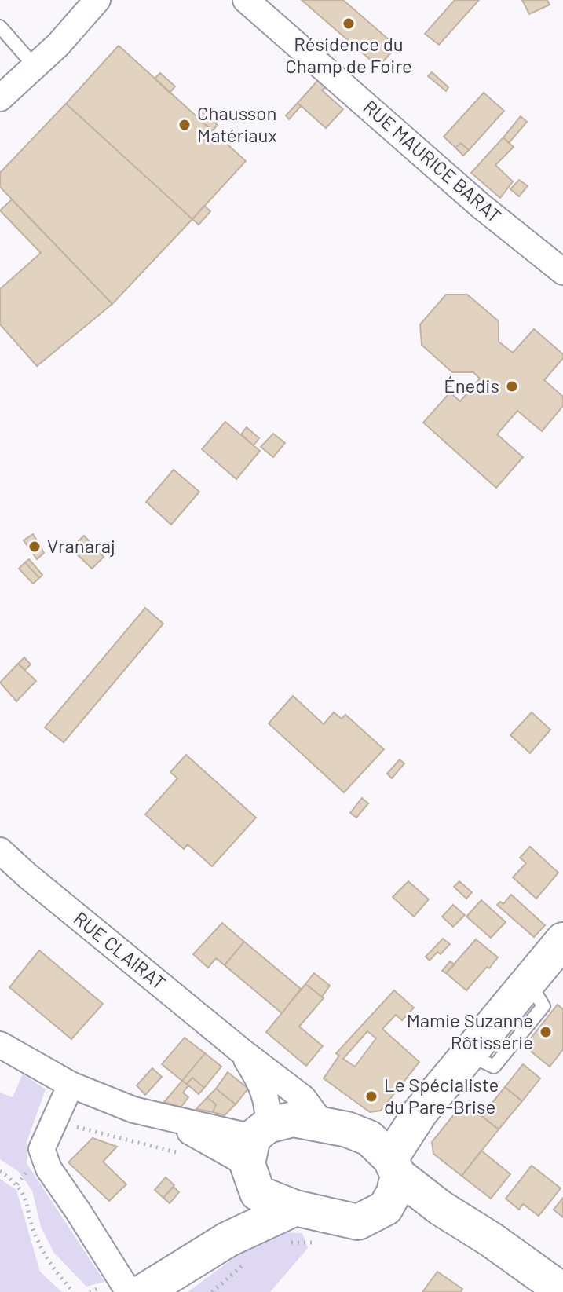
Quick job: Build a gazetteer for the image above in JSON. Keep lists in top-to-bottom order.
{
  "streets": {
    "street": ["RUE MAURICE BARAT", "RUE CLAIRAT"]
  },
  "places": [
    "Résidence du Champ de Foire",
    "Chausson Matériaux",
    "Énedis",
    "Vranaraj",
    "Mamie Suzanne Rôtisserie",
    "Le Spécialiste du Pare-Brise"
  ]
}
